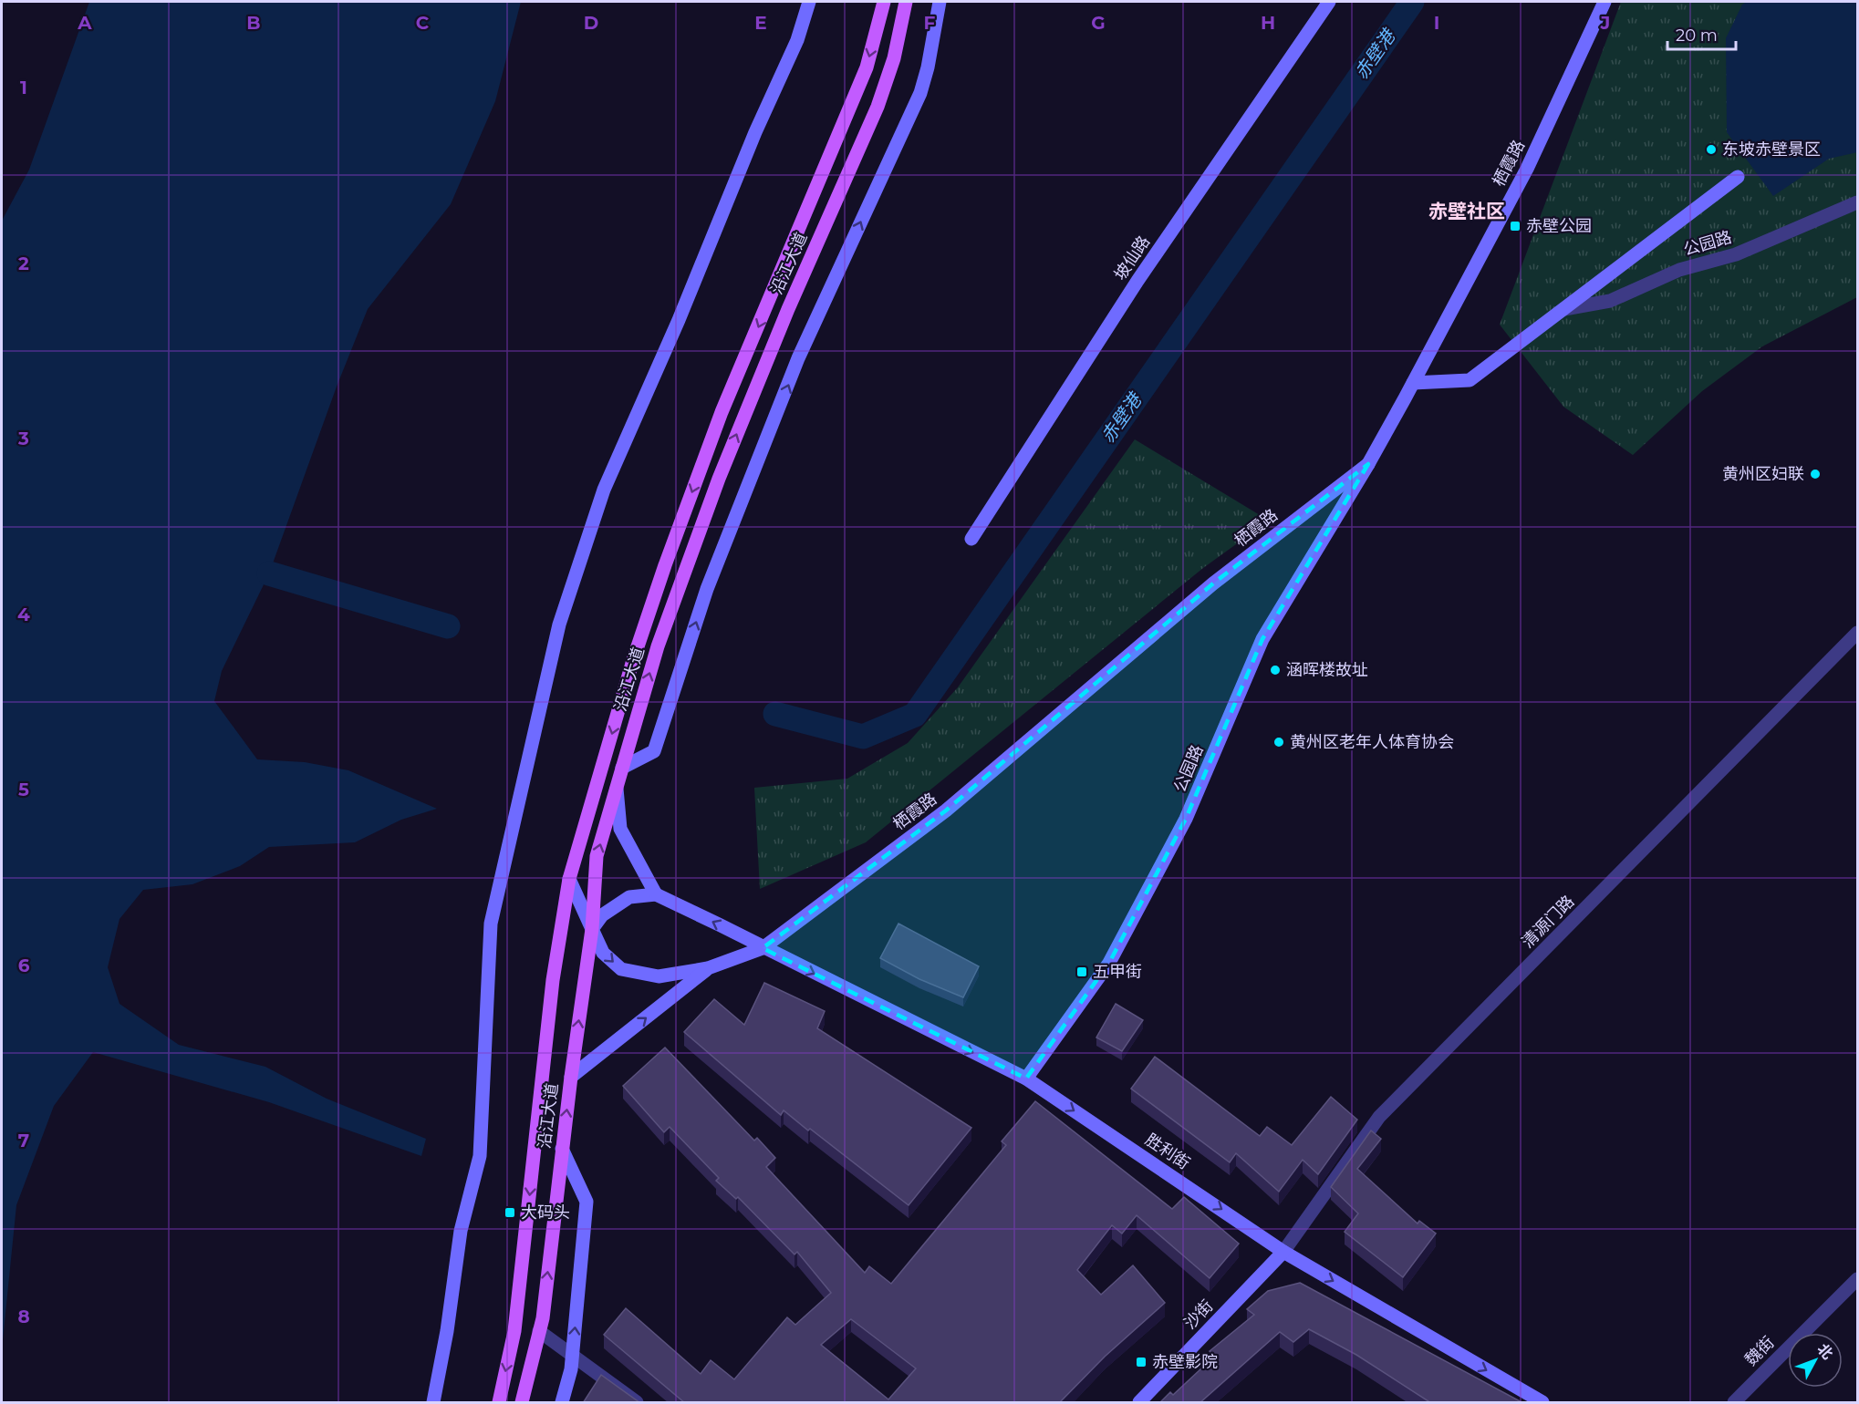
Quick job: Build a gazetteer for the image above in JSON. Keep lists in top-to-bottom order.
{
  "streets": {
    "main road": ["沿江大道"],
    "street": [
      "栖霞路",
      "公园路",
      "坡仙路",
      "清源门路",
      "胜利街",
      "沙街",
      "魏街"
    ]
  },
  "crossings": [
    ["栖霞路", "公园路"],
    ["栖霞路", "胜利街"],
    ["公园路", "胜利街"],
    ["清源门路", "胜利街"],
    ["清源门路", "沙街"],
    ["胜利街", "沙街"]
  ],
  "districts": ["赤壁社区"],
  "water": ["赤壁港"],
  "places": {
    "other": [
      "东坡赤壁景区",
      "黄州区妇联",
      "涵晖楼故址",
      "黄州区老年人体育协会"
    ],
    "transit": [
      "赤壁公园",
      "五甲街",
      "大码头",
      "赤壁影院"
    ]
  },
  "scale_bar": "20 m",
  "north": "top right",
  "grid": {
    "columns": [
      "A",
      "B",
      "C",
      "D",
      "E",
      "F",
      "G",
      "H",
      "I",
      "J"
    ],
    "rows": [
      "1",
      "2",
      "3",
      "4",
      "5",
      "6",
      "7",
      "8"
    ]
  }
}
